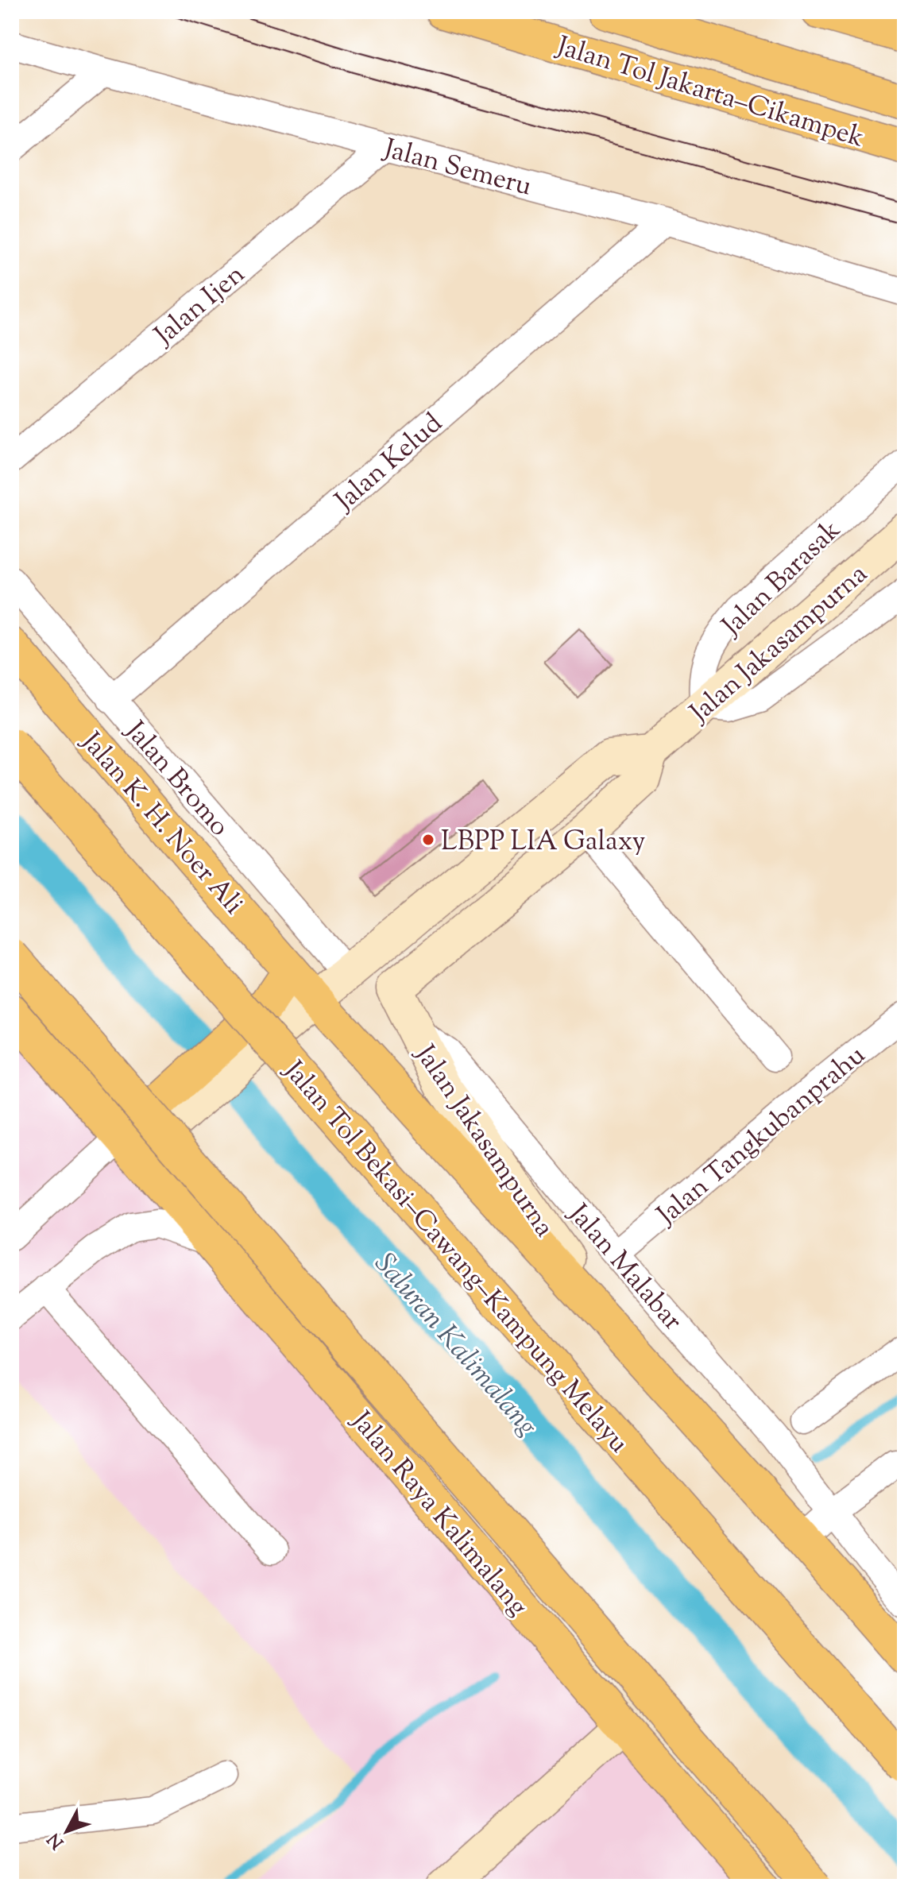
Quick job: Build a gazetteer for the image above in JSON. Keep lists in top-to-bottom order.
{
  "streets": {
    "main road": [
      "Jalan Tol Jakarta–Cikampek",
      "Jalan Jakasampurna",
      "Jalan K. H. Noer Ali",
      "Jalan Tol Bekasi–Cawang–Kampung Melayu",
      "Jalan Raya Kalimalang"
    ],
    "street": [
      "Jalan Semeru",
      "Jalan Ijen",
      "Jalan Kelud",
      "Jalan Barasak",
      "Jalan Bromo",
      "Jalan Tangkubanprahu",
      "Jalan Malabar"
    ]
  },
  "crossings": [
    ["Jalan Semeru", "Jalan Ijen"],
    ["Jalan Semeru", "Jalan Kelud"],
    ["Jalan Kelud", "Jalan Bromo"],
    ["Jalan Barasak", "Jalan Jakasampurna"],
    ["Jalan Jakasampurna", "Jalan Malabar"],
    ["Jalan Tangkubanprahu", "Jalan Malabar"]
  ],
  "water": ["Saluran Kalimalang"],
  "places": ["LBPP LIA Galaxy"],
  "north": "bottom left"
}
